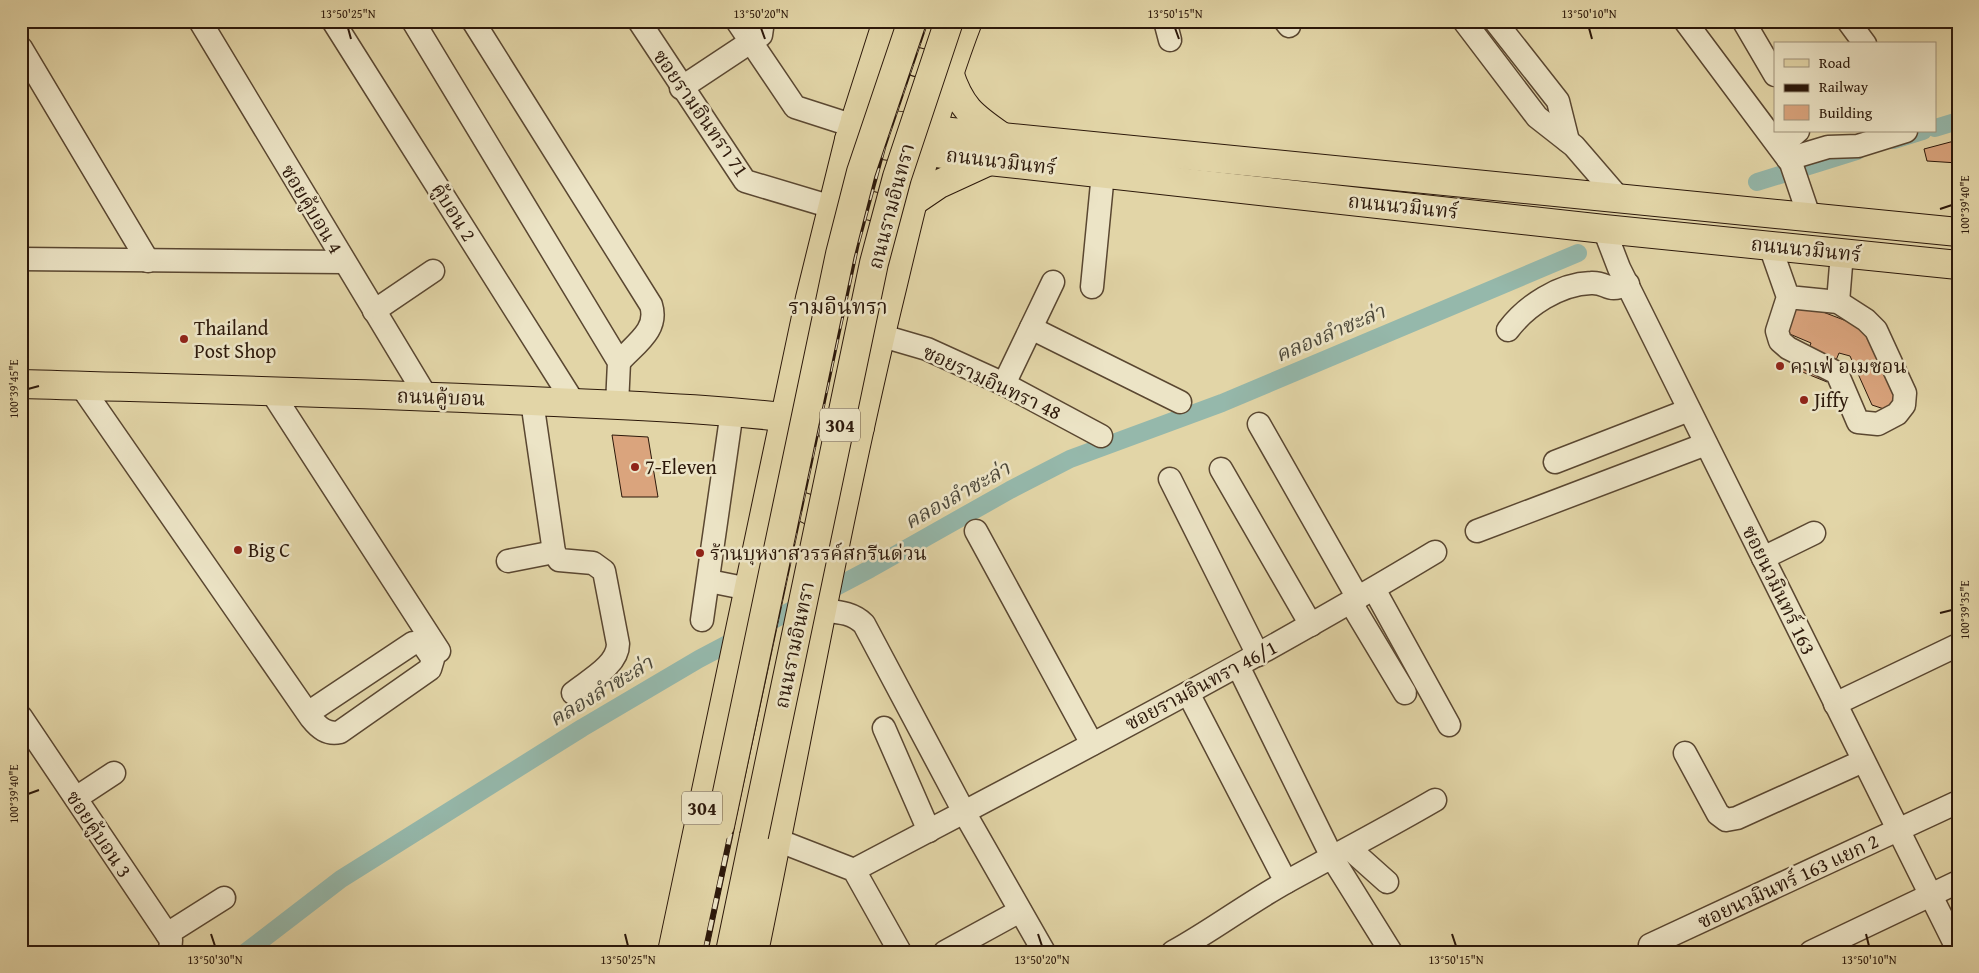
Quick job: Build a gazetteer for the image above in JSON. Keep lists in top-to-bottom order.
{
  "streets": {
    "main road": [
      "ถนนนวมินทร์",
      "ถนนรามอินทรา",
      "ถนนคู้บอน",
      "304"
    ],
    "street": [
      "ซอยรามอินทรา 71",
      "ซอยคู้บอน 4",
      "คู้บอน 2",
      "ซอยรามอินทรา 48",
      "ซอยนวมินทร์ 163",
      "ซอยรามอินทรา 46/1",
      "ซอยคู้บอน 3",
      "ซอยนวมินทร์ 163 แยก 2"
    ]
  },
  "crossings": [
    ["ซอยรามอินทรา 71", "304"],
    ["ถนนนวมินทร์", "ถนนรามอินทรา"],
    ["ถนนนวมินทร์", "304"],
    ["ถนนนวมินทร์", "ซอยนวมินทร์ 163"],
    ["ถนนรามอินทรา", "ซอยรามอินทรา 48"],
    ["ถนนรามอินทรา", "ถนนคู้บอน"],
    ["ซอยคู้บอน 4", "ถนนคู้บอน"],
    ["คู้บอน 2", "ถนนคู้บอน"],
    ["ถนนคู้บอน", "304"],
    ["ซอยนวมินทร์ 163", "ซอยนวมินทร์ 163 แยก 2"]
  ],
  "districts": ["รามอินทรา"],
  "water": ["คลองลำชะล่า"],
  "places": [
    "Thailand Post Shop",
    "คาเฟ่ อเมซอน",
    "Jiffy",
    "7-Eleven",
    "Big C",
    "ร้านบุหงาสวรรค์สกรีนด่วน"
  ],
  "legend": ["Road", "Railway", "Building"],
  "coordinates": [
    "13°50'25\"N",
    "13°50'20\"N",
    "13°50'15\"N",
    "13°50'10\"N",
    "100°39'40\"E",
    "100°39'45\"E",
    "100°39'35\"E",
    "13°50'30\"N"
  ]
}
